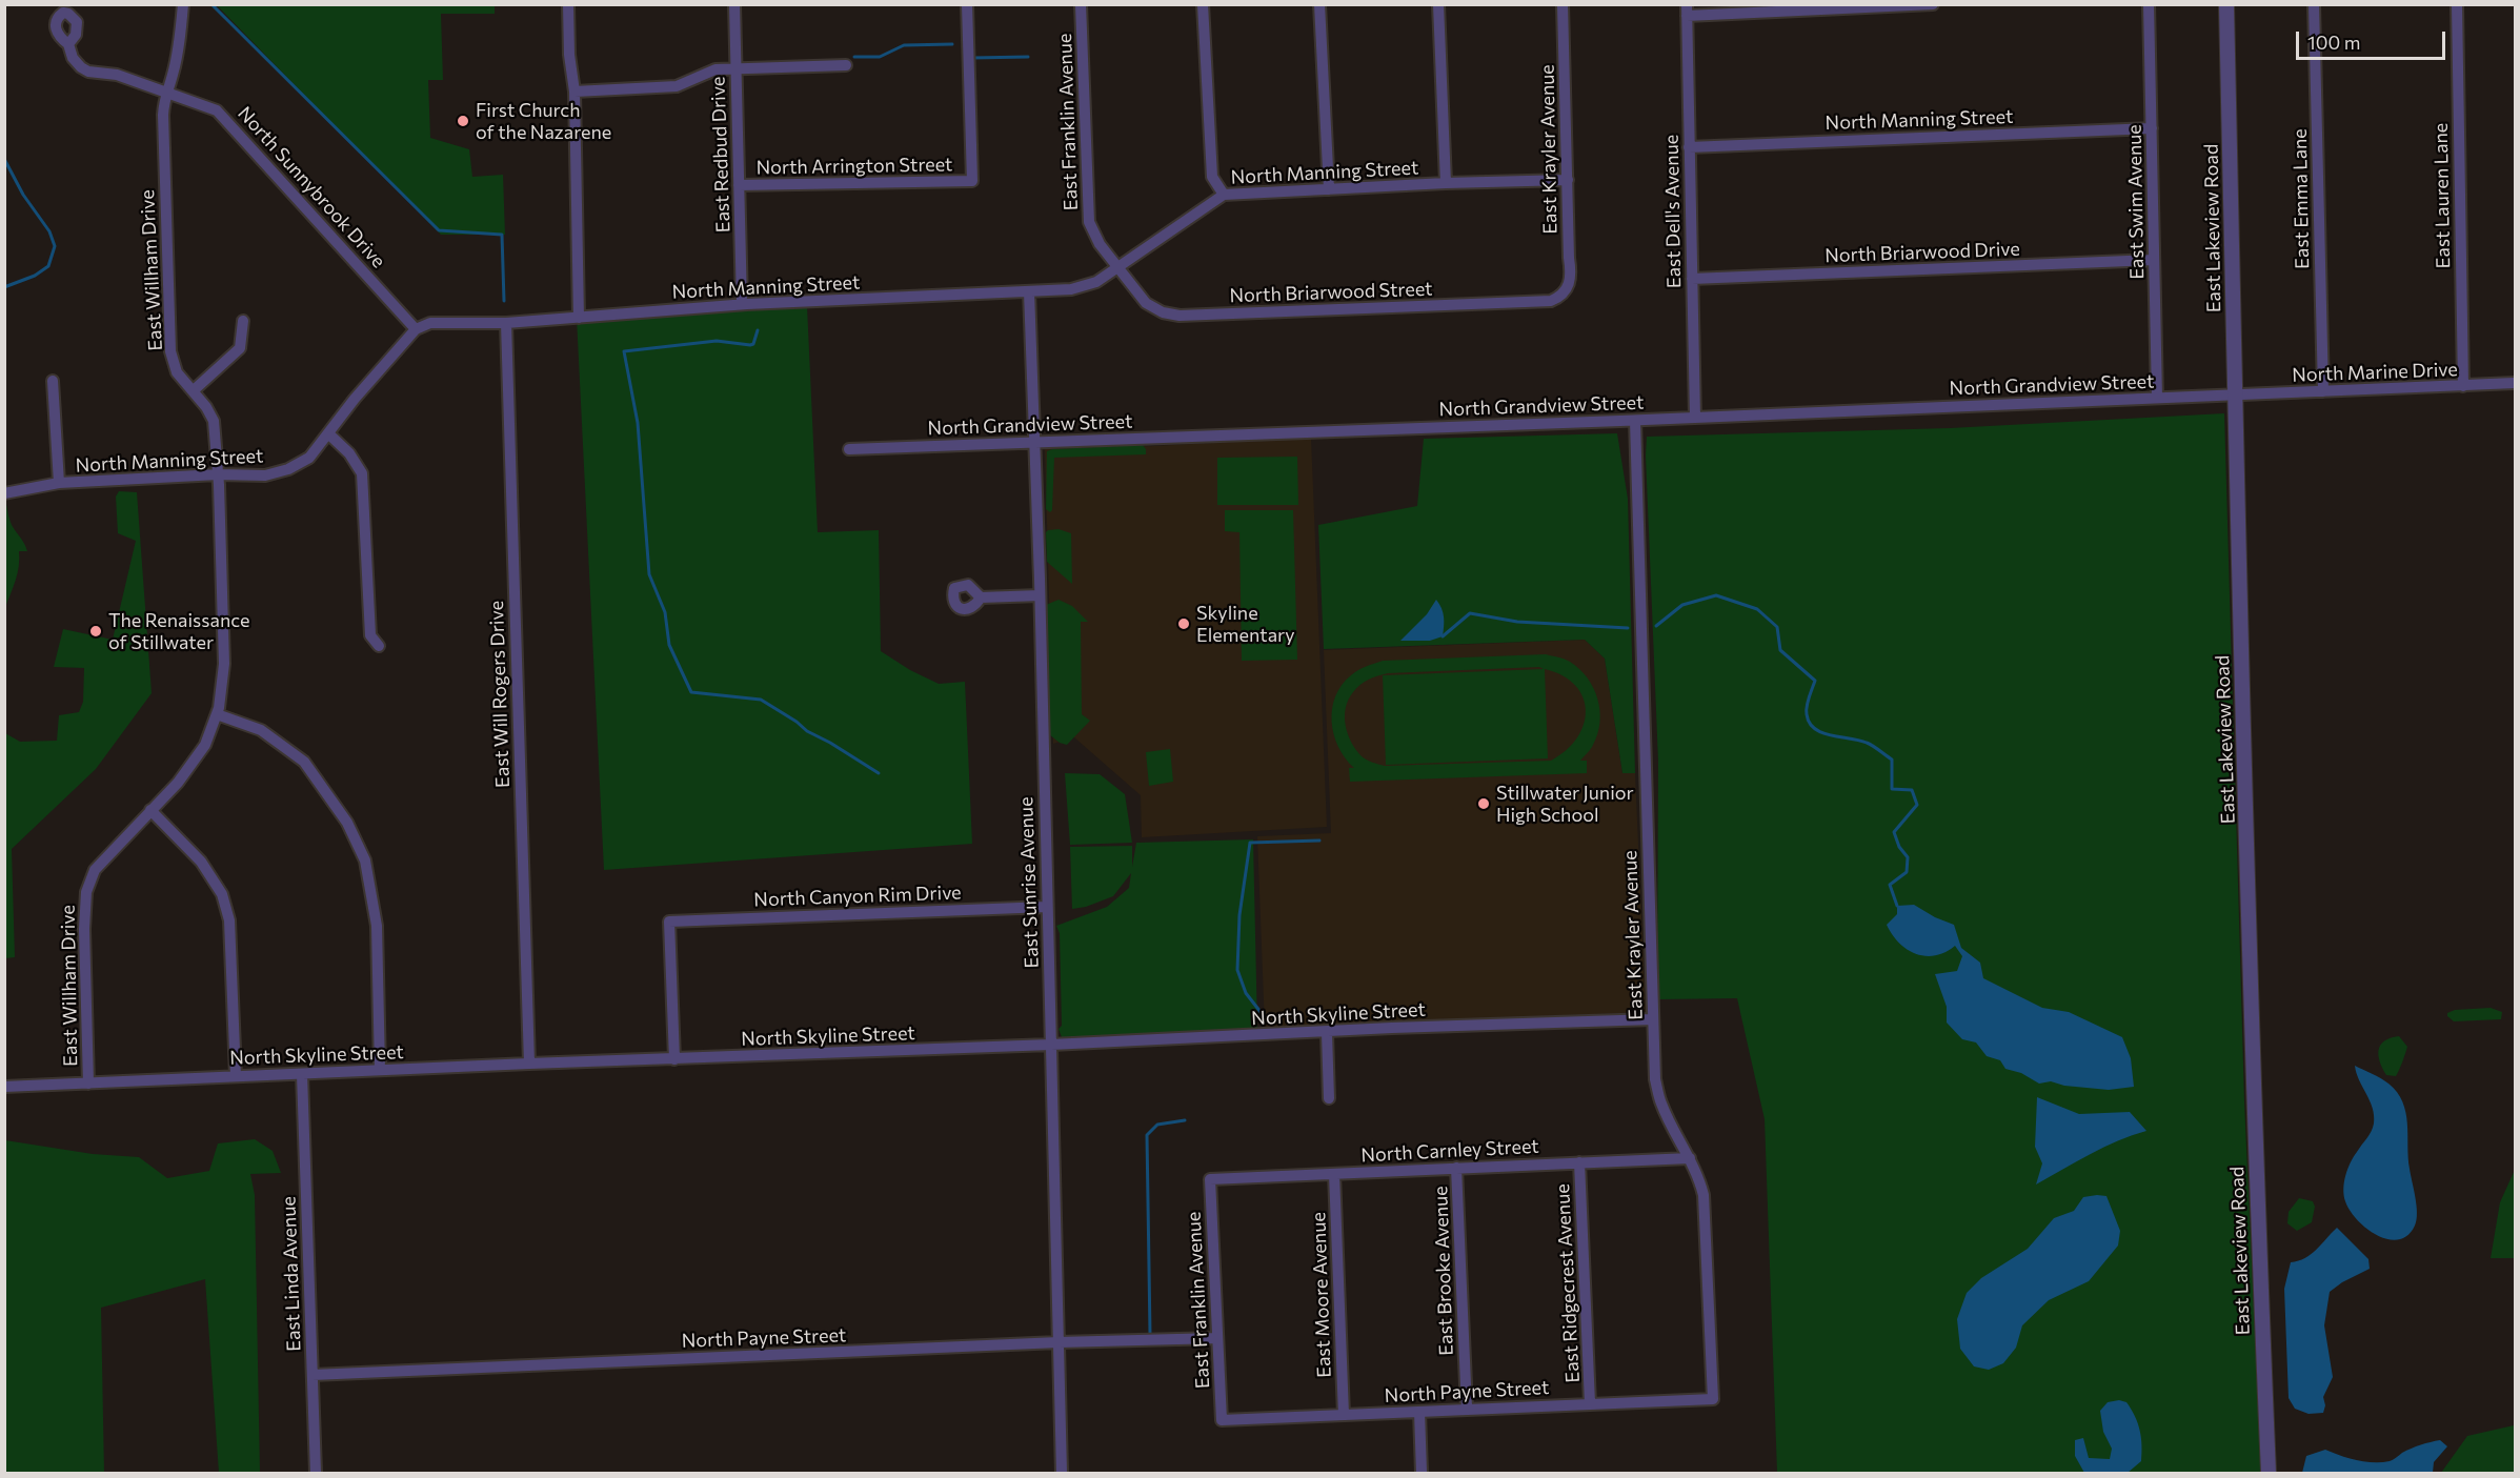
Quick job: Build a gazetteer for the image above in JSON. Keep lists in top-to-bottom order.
{
  "streets": {
    "street": [
      "North Manning Street",
      "East Franklin Avenue",
      "East Krayler Avenue",
      "East Redbud Drive",
      "North Arrington Street",
      "North Sunnybrook Drive",
      "East Lauren Lane",
      "East Emma Lane",
      "East Swim Avenue",
      "East Dell's Avenue",
      "East Lakeview Road",
      "North Briarwood Drive",
      "East Willham Drive",
      "North Briarwood Street",
      "North Marine Drive",
      "North Grandview Street",
      "East Will Rogers Drive",
      "East Sunrise Avenue",
      "North Canyon Rim Drive",
      "North Skyline Street",
      "North Carnley Street",
      "East Brooke Avenue",
      "East Linda Avenue",
      "East Ridgecrest Avenue",
      "East Moore Avenue",
      "North Payne Street"
    ]
  },
  "crossings": [
    ["North Manning Street", "East Franklin Avenue"],
    ["North Manning Street", "East Krayler Avenue"],
    ["North Manning Street", "East Redbud Drive"],
    ["North Manning Street", "North Sunnybrook Drive"],
    ["North Manning Street", "East Swim Avenue"],
    ["North Manning Street", "East Dell's Avenue"],
    ["North Manning Street", "East Willham Drive"],
    ["North Manning Street", "North Briarwood Street"],
    ["North Manning Street", "East Will Rogers Drive"],
    ["North Manning Street", "East Sunrise Avenue"],
    ["East Franklin Avenue", "North Briarwood Street"],
    ["East Franklin Avenue", "North Carnley Street"],
    ["East Franklin Avenue", "North Payne Street"],
    ["East Krayler Avenue", "North Briarwood Street"],
    ["East Krayler Avenue", "North Grandview Street"],
    ["East Krayler Avenue", "North Skyline Street"],
    ["East Krayler Avenue", "North Carnley Street"],
    ["East Krayler Avenue", "North Payne Street"],
    ["East Redbud Drive", "North Arrington Street"],
    ["North Sunnybrook Drive", "East Willham Drive"],
    ["East Lauren Lane", "North Marine Drive"],
    ["East Emma Lane", "North Marine Drive"],
    ["East Swim Avenue", "North Briarwood Drive"],
    ["East Swim Avenue", "North Grandview Street"],
    ["East Dell's Avenue", "North Briarwood Drive"],
    ["East Dell's Avenue", "North Grandview Street"],
    ["East Lakeview Road", "North Marine Drive"],
    ["East Lakeview Road", "North Grandview Street"],
    ["East Willham Drive", "North Skyline Street"],
    ["North Marine Drive", "North Grandview Street"],
    ["North Grandview Street", "East Sunrise Avenue"],
    ["East Will Rogers Drive", "North Skyline Street"],
    ["East Sunrise Avenue", "North Canyon Rim Drive"],
    ["East Sunrise Avenue", "North Skyline Street"],
    ["East Sunrise Avenue", "North Payne Street"],
    ["North Canyon Rim Drive", "North Skyline Street"],
    ["North Skyline Street", "East Linda Avenue"],
    ["North Carnley Street", "East Brooke Avenue"],
    ["North Carnley Street", "East Ridgecrest Avenue"],
    ["North Carnley Street", "East Moore Avenue"],
    ["East Brooke Avenue", "North Payne Street"],
    ["East Linda Avenue", "North Payne Street"],
    ["East Ridgecrest Avenue", "North Payne Street"],
    ["East Moore Avenue", "North Payne Street"]
  ],
  "places": [
    "First Church of the Nazarene",
    "Skyline Elementary",
    "The Renaissance of Stillwater",
    "Stillwater Junior High School"
  ],
  "scale_bar": "100 m"
}
